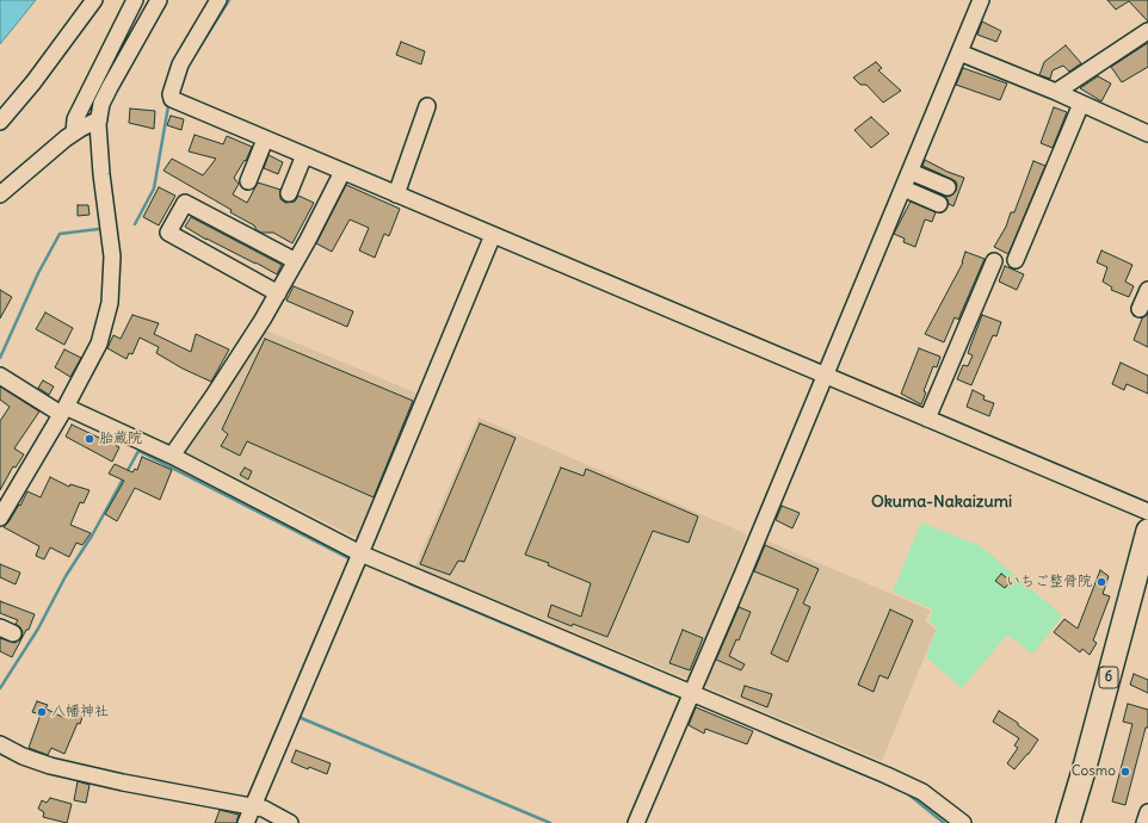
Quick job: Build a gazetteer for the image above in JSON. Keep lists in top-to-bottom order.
{
  "streets": {
    "highway": ["6"]
  },
  "districts": ["Okuma-Nakaizumi"],
  "places": [
    "胎蔵院",
    "いちご整骨院",
    "八幡神社",
    "Cosmo"
  ]
}
